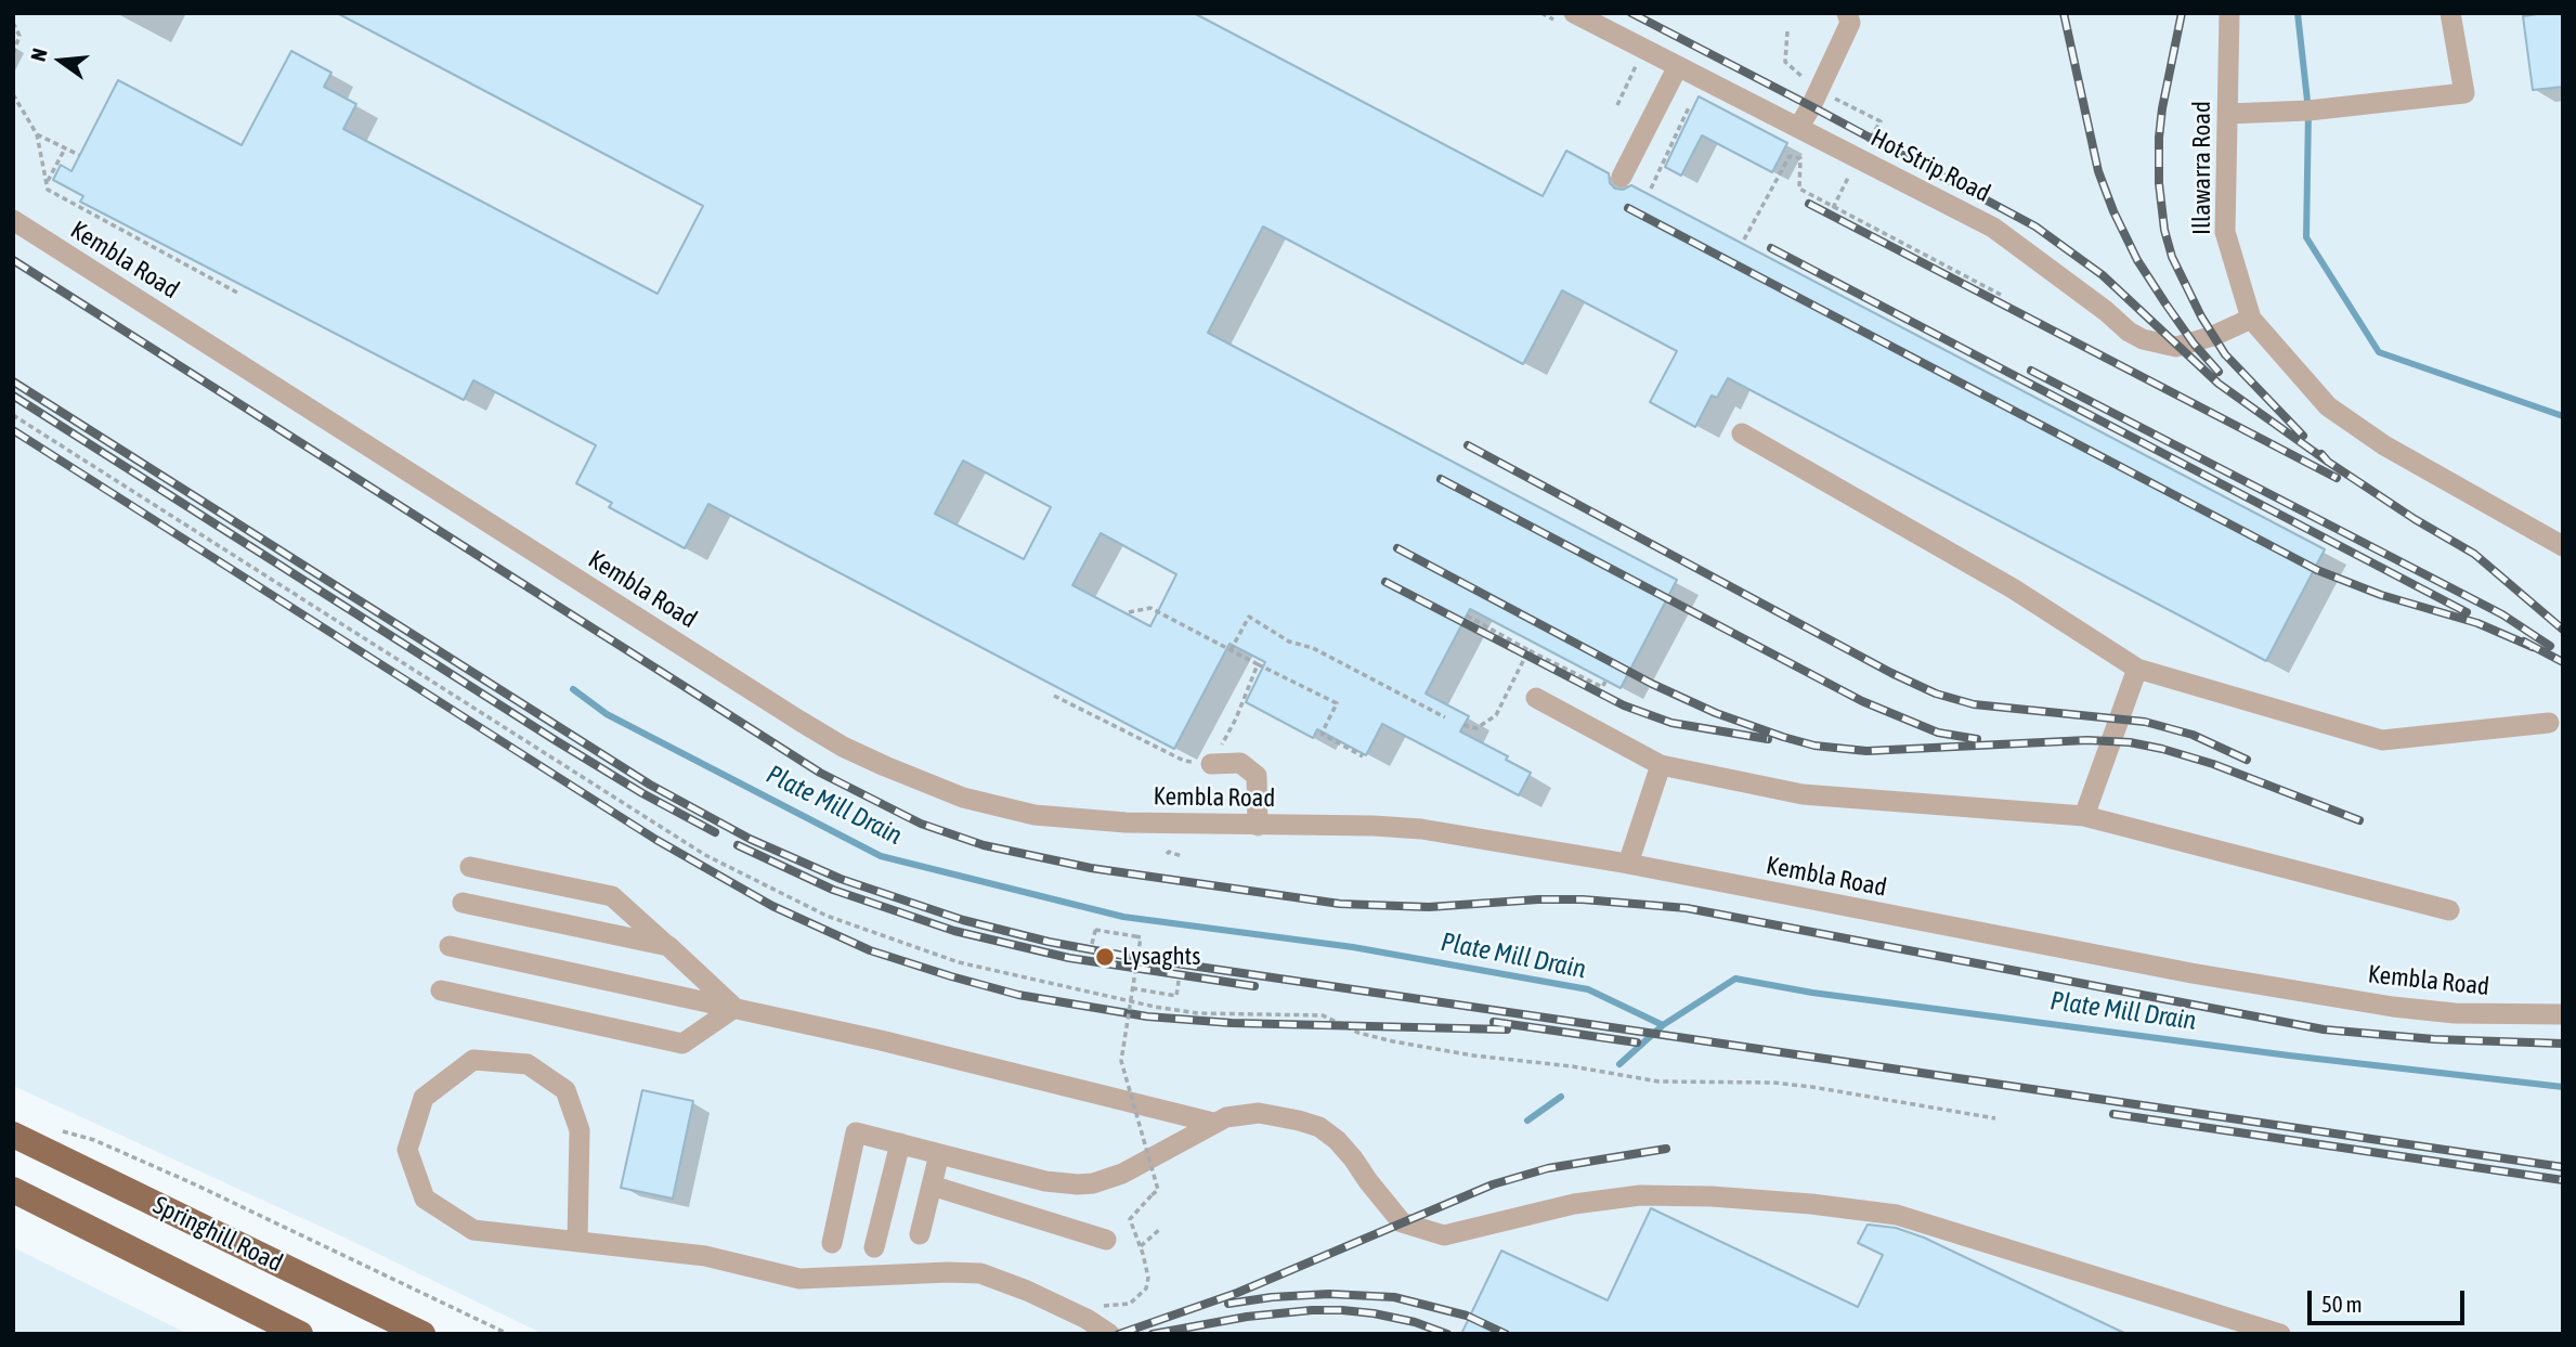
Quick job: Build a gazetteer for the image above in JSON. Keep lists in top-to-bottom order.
{
  "streets": {
    "main road": ["Springhill Road"],
    "street": ["Hot Strip Road", "Illawarra Road", "Kembla Road"]
  },
  "crossings": [
    ["Hot Strip Road", "Illawarra Road"]
  ],
  "water": ["Plate Mill Drain"],
  "places": ["Lysaghts"],
  "scale_bar": "50 m",
  "north": "left"
}
